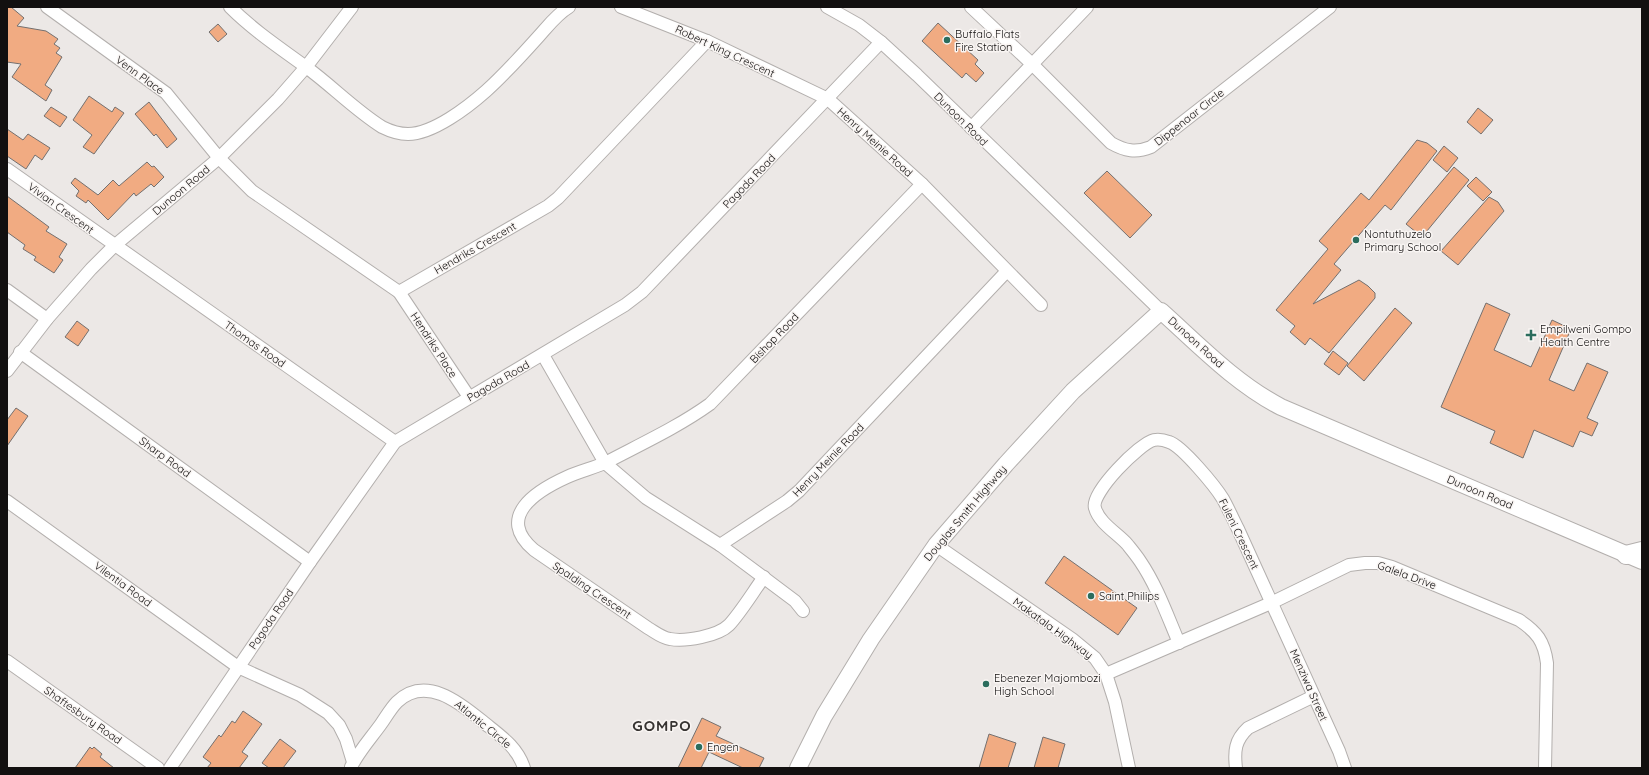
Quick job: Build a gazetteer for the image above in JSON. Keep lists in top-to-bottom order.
{
  "streets": {
    "street": [
      "Robert King Crescent",
      "Venn Place",
      "Dippenaar Circle",
      "Dunoon Road",
      "Henry Meinie Road",
      "Pagoda Road",
      "Vivian Crescent",
      "Hendriks Crescent",
      "Bishop Road",
      "Thomas Road",
      "Hendriks Place",
      "Sharp Road",
      "Douglas Smith Highway",
      "Fuleni Crescent",
      "Galela Drive",
      "Vilentia Road",
      "Spalding Crescent",
      "Makatala Highway",
      "Menziwa Street",
      "Shaftesbury Road",
      "Atlantic Circle"
    ]
  },
  "crossings": [
    ["Robert King Crescent", "Henry Meinie Road"],
    ["Robert King Crescent", "Pagoda Road"],
    ["Robert King Crescent", "Hendriks Crescent"],
    ["Venn Place", "Dunoon Road"],
    ["Dunoon Road", "Pagoda Road"],
    ["Dunoon Road", "Vivian Crescent"],
    ["Dunoon Road", "Thomas Road"],
    ["Dunoon Road", "Sharp Road"],
    ["Dunoon Road", "Douglas Smith Highway"],
    ["Henry Meinie Road", "Pagoda Road"],
    ["Henry Meinie Road", "Bishop Road"],
    ["Pagoda Road", "Thomas Road"],
    ["Pagoda Road", "Hendriks Place"],
    ["Pagoda Road", "Sharp Road"],
    ["Pagoda Road", "Vilentia Road"],
    ["Vivian Crescent", "Thomas Road"],
    ["Hendriks Crescent", "Hendriks Place"],
    ["Bishop Road", "Spalding Crescent"],
    ["Douglas Smith Highway", "Makatala Highway"],
    ["Fuleni Crescent", "Galela Drive"],
    ["Fuleni Crescent", "Menziwa Street"],
    ["Galela Drive", "Makatala Highway"],
    ["Galela Drive", "Menziwa Street"],
    ["Vilentia Road", "Atlantic Circle"]
  ],
  "districts": ["GOMPO"],
  "places": {
    "other": [
      "Buffalo Flats Fire Station",
      "Nontuthuzelo Primary School",
      "Saint Philips",
      "Ebenezer Majombozi High School",
      "Engen"
    ],
    "health": ["Empilweni Gompo Health Centre"]
  }
}
